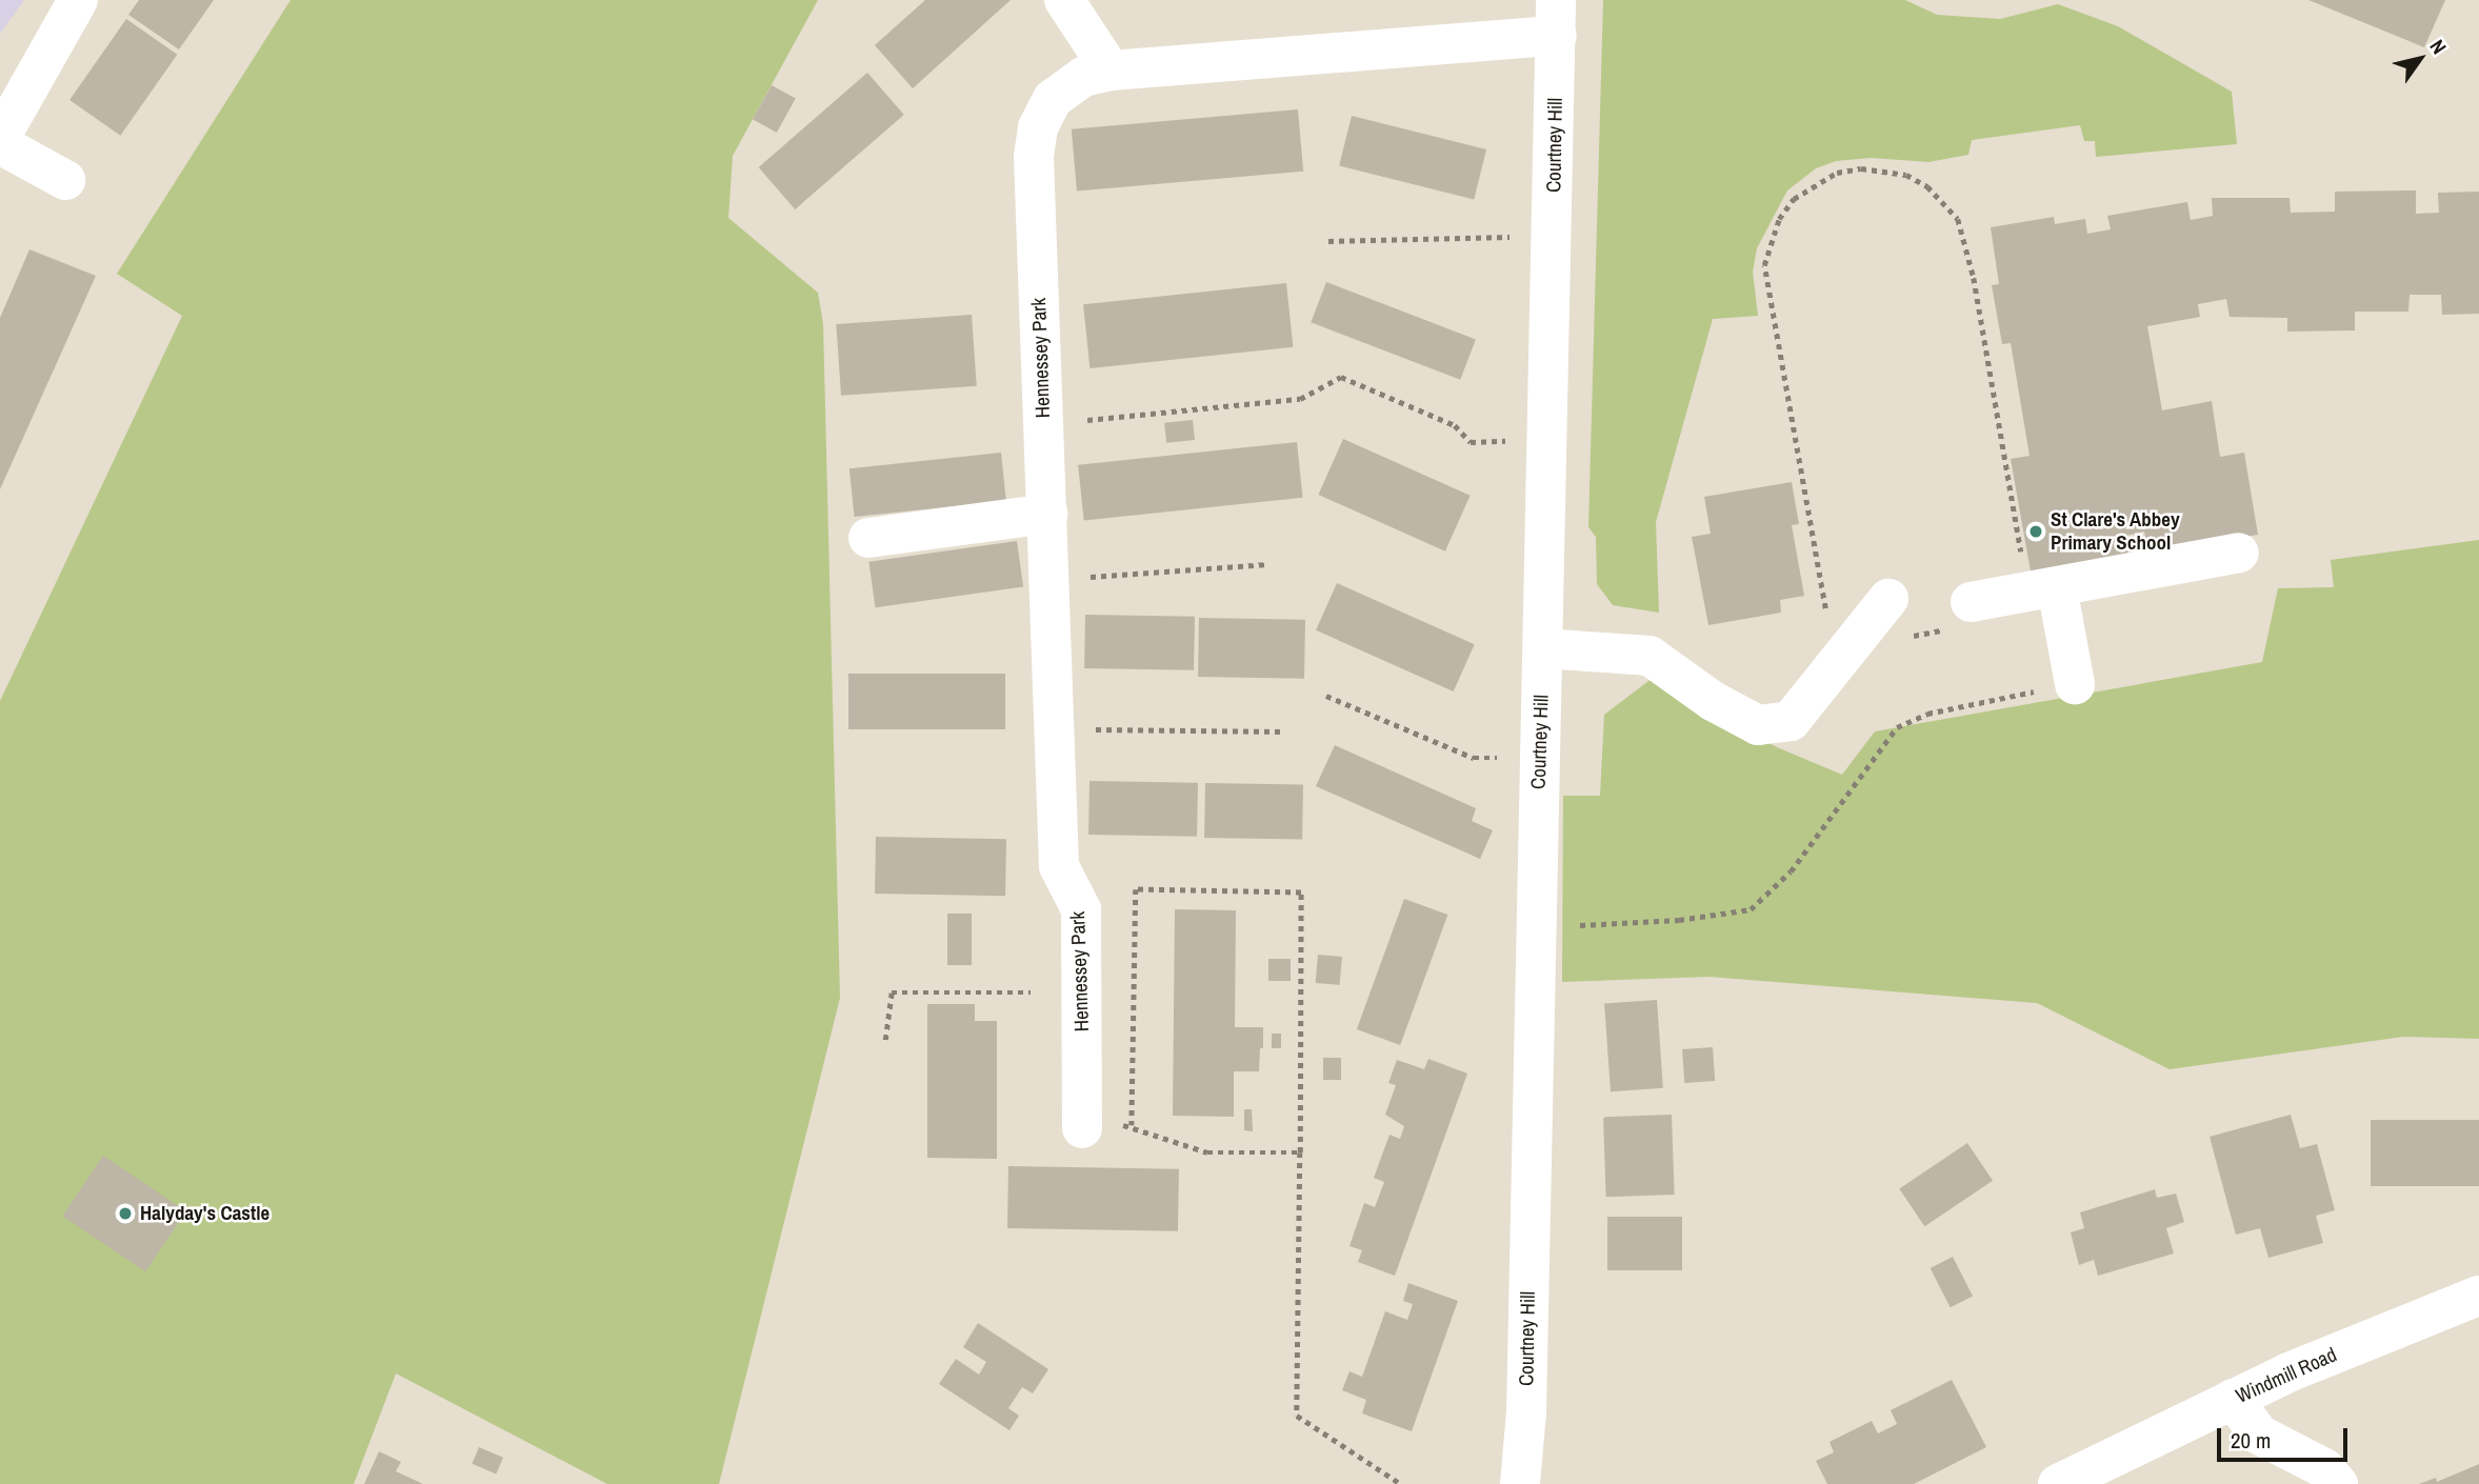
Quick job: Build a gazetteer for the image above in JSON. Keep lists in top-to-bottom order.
{
  "streets": {
    "street": ["Courtney Hill", "Hennessey Park", "Windmill Road"]
  },
  "crossings": [
    ["Courtney Hill", "Hennessey Park"]
  ],
  "places": ["St Clare's Abbey Primary School", "Halyday's Castle"],
  "scale_bar": "20 m",
  "north": "top right"
}
